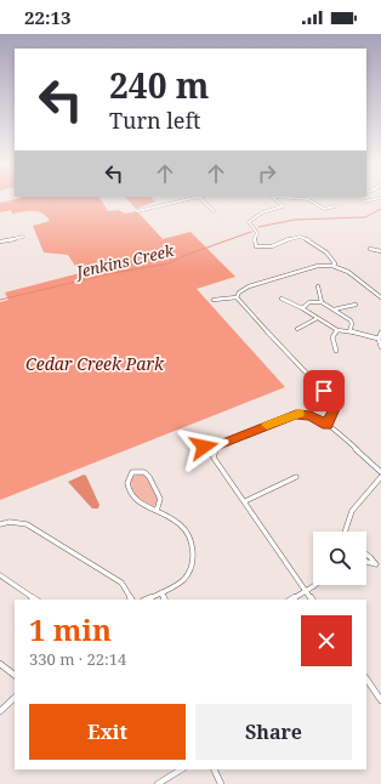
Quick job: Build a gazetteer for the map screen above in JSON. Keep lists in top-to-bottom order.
{
  "water": ["Jenkins Creek"],
  "parks": ["Cedar Creek Park"],
  "page": {
    "status": "22:13",
    "turn": ["240 m", "Turn left"],
    "heading": ["1 min", "330 m · 22:14"],
    "buttons": ["Exit", "Share"]
  }
}
